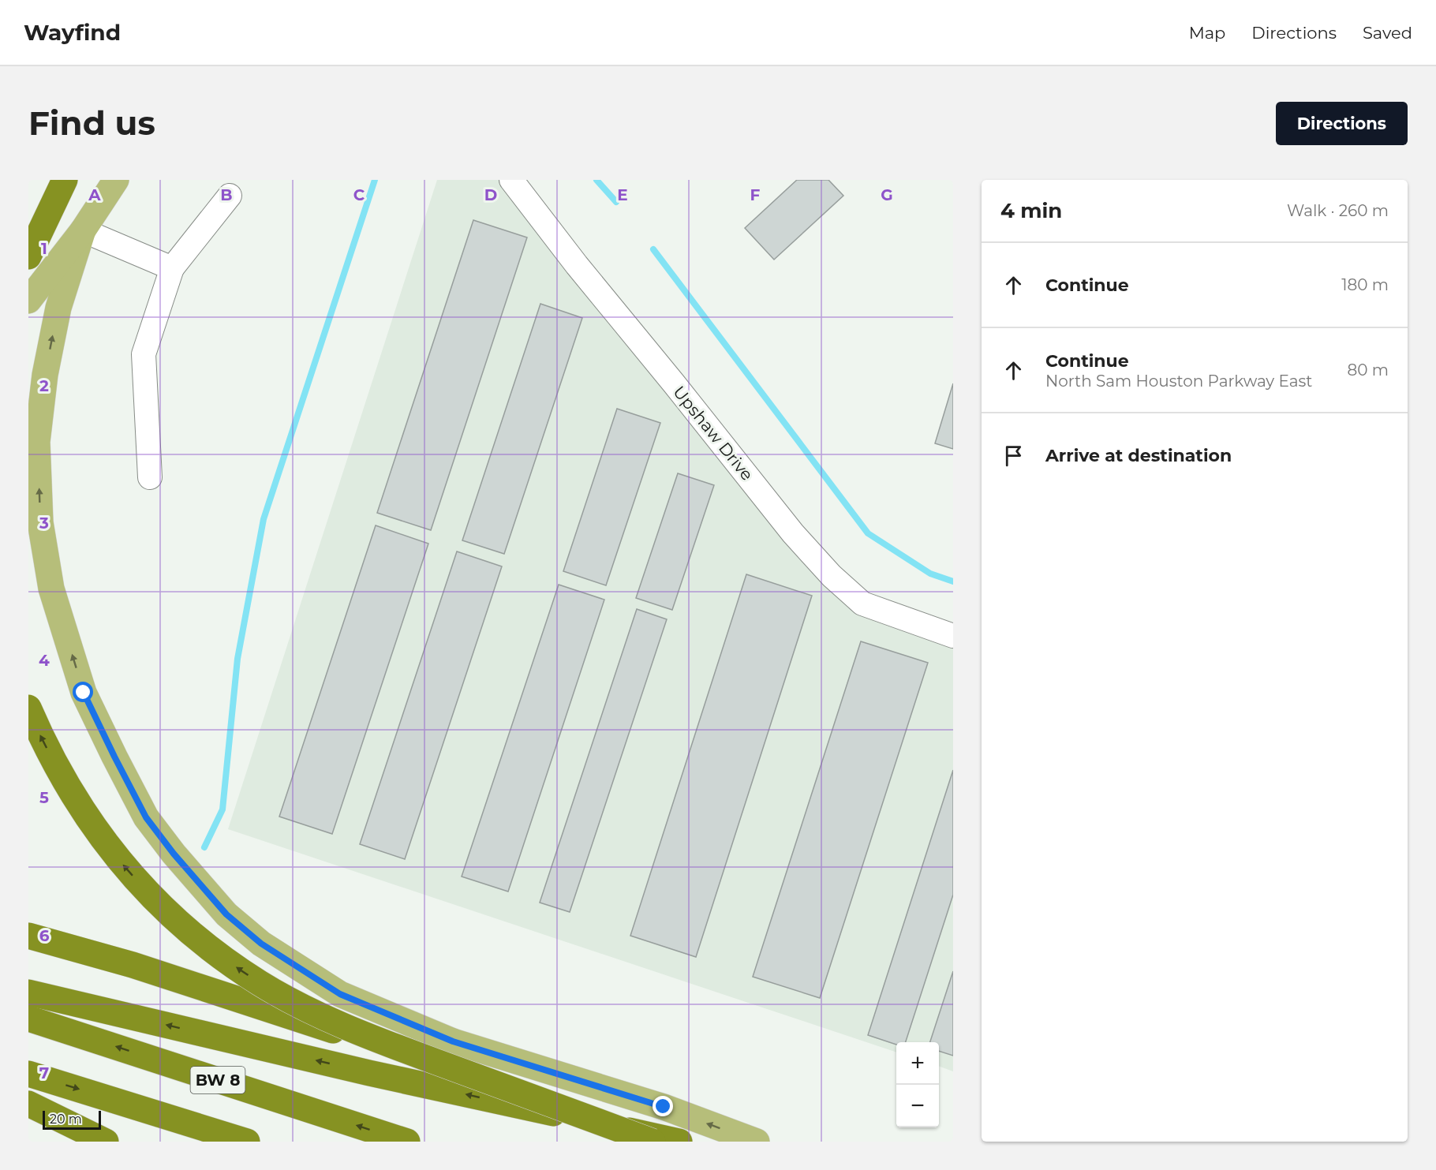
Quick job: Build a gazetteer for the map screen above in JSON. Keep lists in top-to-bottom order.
{
  "streets": {
    "highway": ["BW 8"],
    "street": ["Upshaw Drive"]
  },
  "scale_bar": "20 m",
  "page": {
    "header": "Wayfind",
    "nav": ["Map", "Directions", "Saved"],
    "buttons": "Directions",
    "title": "Find us",
    "heading": ["4 min", "Walk · 260 m"],
    "list": [
      ["Continue", "180 m"],
      ["Continue", "North Sam Houston Parkway East", "80 m"],
      "Arrive at destination"
    ],
    "map_buttons": ["+", "−"],
    "scale": "20 m"
  },
  "grid": {
    "columns": [
      "A",
      "B",
      "C",
      "D",
      "E",
      "F",
      "G"
    ],
    "rows": [
      "1",
      "2",
      "3",
      "4",
      "5",
      "6",
      "7"
    ]
  }
}
